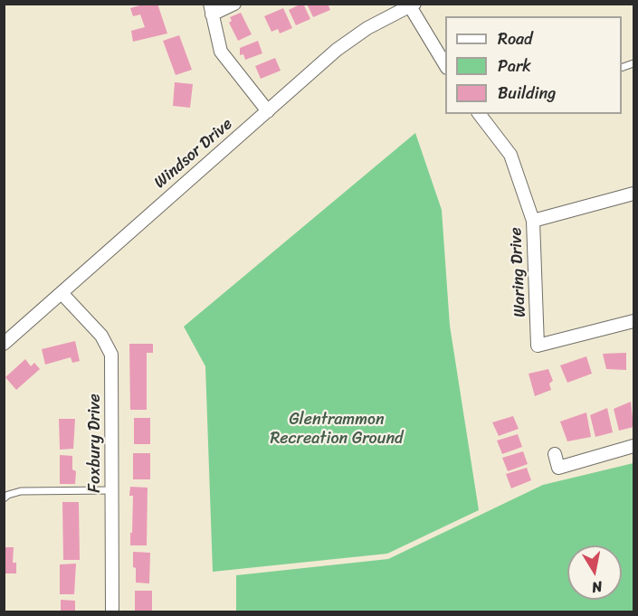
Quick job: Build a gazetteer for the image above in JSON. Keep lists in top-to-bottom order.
{
  "streets": {
    "street": ["Windsor Drive", "Waring Drive", "Foxbury Drive"]
  },
  "crossings": [
    ["Windsor Drive", "Foxbury Drive"]
  ],
  "parks": ["Glentrammon Recreation Ground"],
  "legend": ["Road", "Park", "Building"],
  "north": "bottom"
}
